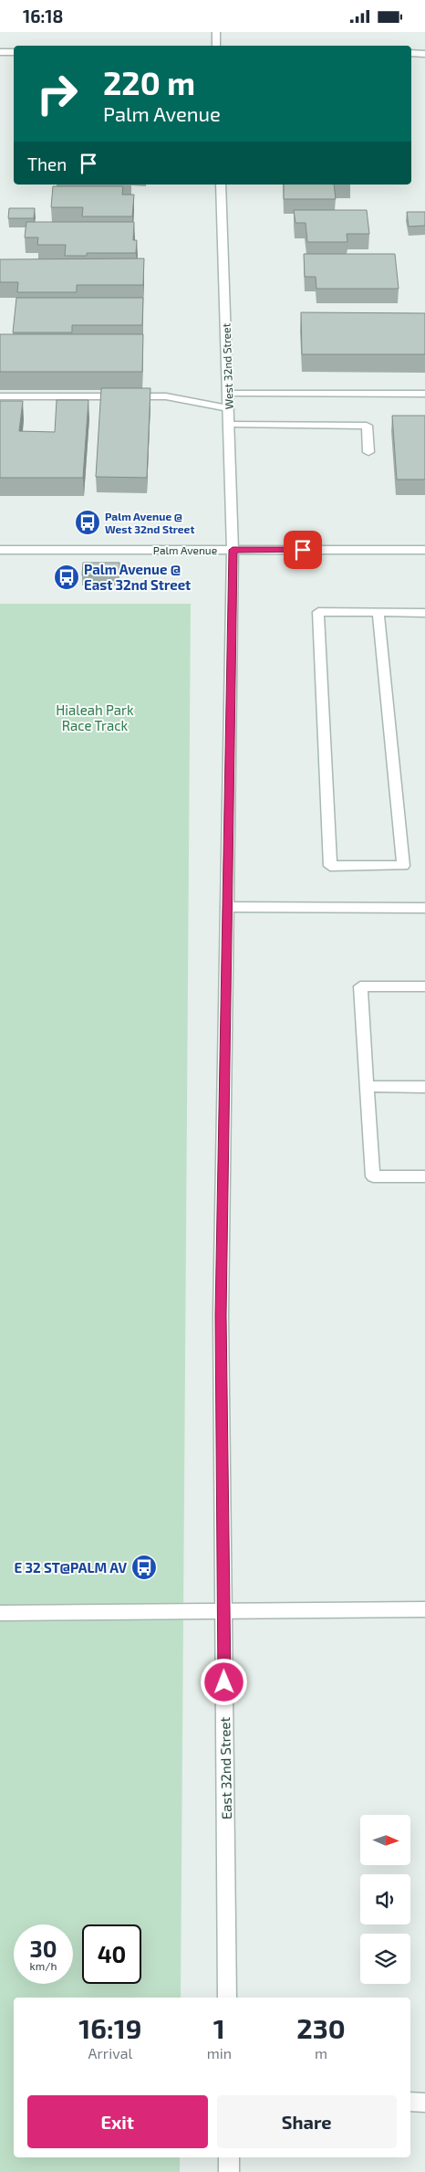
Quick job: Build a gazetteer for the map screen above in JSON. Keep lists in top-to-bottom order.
{
  "streets": {
    "street": ["West 32nd Street", "Palm Avenue", "East 32nd Street"]
  },
  "crossings": [
    ["West 32nd Street", "Palm Avenue"],
    ["West 32nd Street", "East 32nd Street"],
    ["Palm Avenue", "East 32nd Street"]
  ],
  "parks": ["Hialeah Park Race Track"],
  "places": {
    "bus stop": ["Palm Avenue @ West 32nd Street", "Palm Avenue @ East 32nd Street", "E 32 ST@PALM AV"]
  },
  "north": "right",
  "page": {
    "status": "16:18",
    "turn": ["220 m", "Palm Avenue"],
    "then": "Then",
    "speed": "30 km/h",
    "limit": "40",
    "eta": [
      "16:19",
      "Arrival",
      "1",
      "min",
      "230",
      "m"
    ],
    "buttons": ["Exit", "Share"]
  }
}
